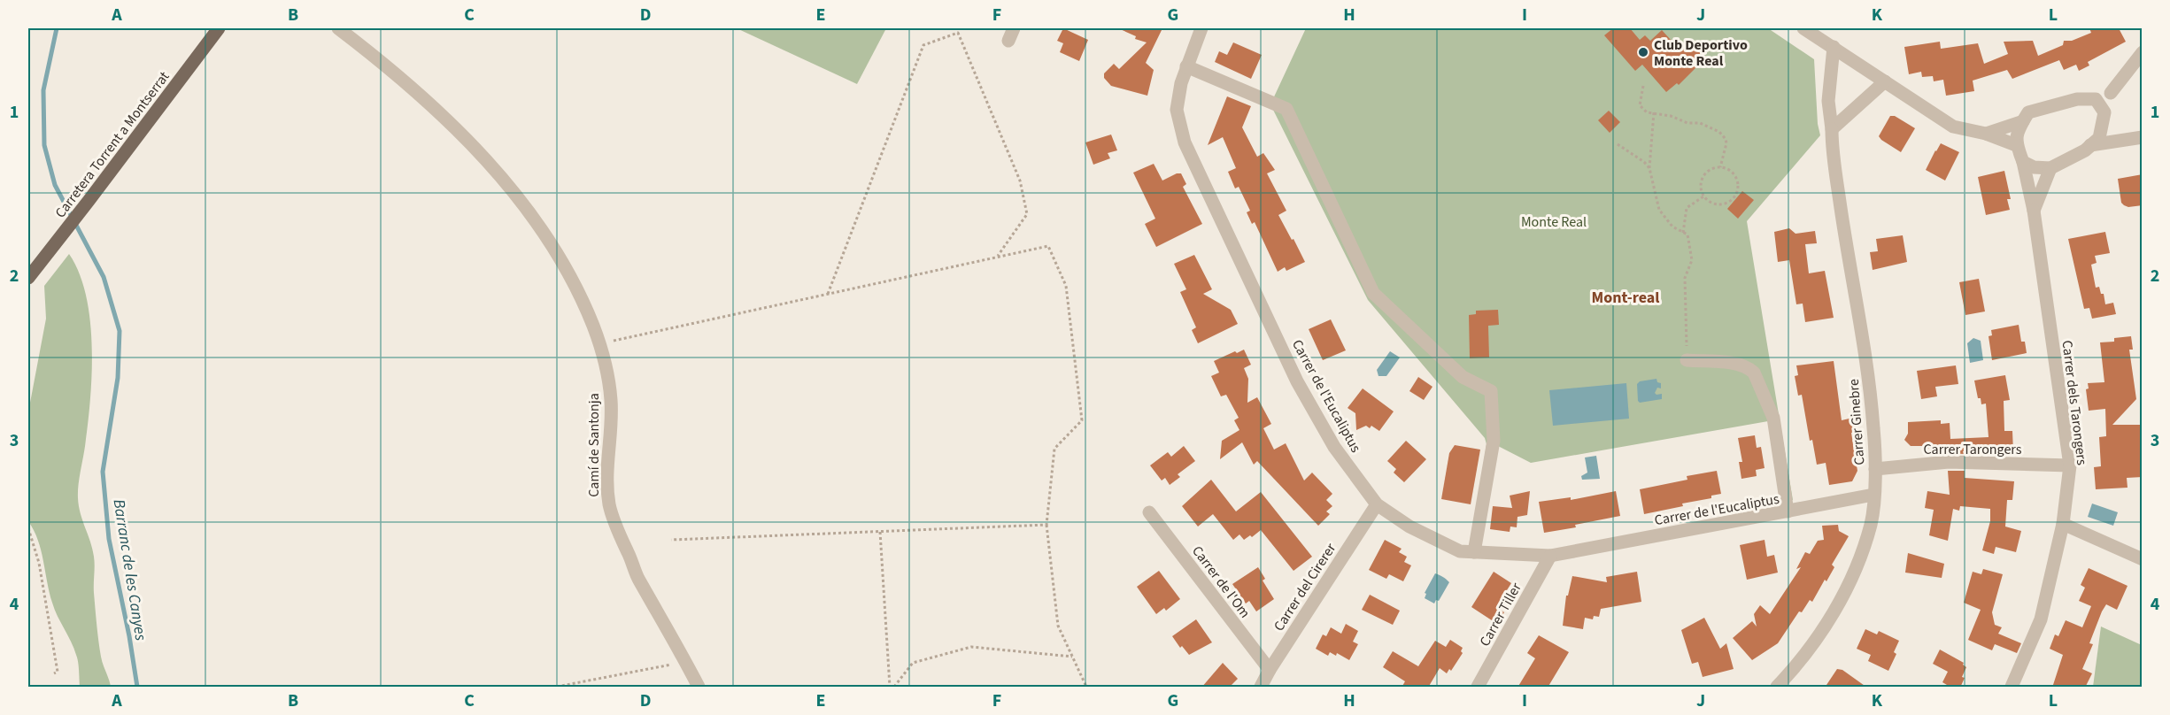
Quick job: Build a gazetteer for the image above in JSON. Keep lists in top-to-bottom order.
{
  "streets": {
    "main road": ["Carretera Torrent a Montserrat"],
    "street": [
      "Carrer de l'Eucaliptus",
      "Carrer dels Tarongers",
      "Carrer Ginebre",
      "Camí de Santonja",
      "Carrer Tarongers",
      "Carrer de l'Om",
      "Carrer del Cirerer",
      "Carrer Tiller"
    ]
  },
  "crossings": [
    ["Carrer de l'Eucaliptus", "Carrer Ginebre"],
    ["Carrer de l'Eucaliptus", "Carrer del Cirerer"],
    ["Carrer de l'Eucaliptus", "Carrer Tiller"],
    ["Carrer dels Tarongers", "Carrer Tarongers"],
    ["Carrer Ginebre", "Carrer Tarongers"],
    ["Carrer de l'Om", "Carrer del Cirerer"]
  ],
  "districts": ["Mont-real"],
  "water": ["Barranc de les Canyes"],
  "parks": ["Monte Real"],
  "places": ["Club Deportivo Monte Real"],
  "grid": {
    "columns": [
      "A",
      "B",
      "C",
      "D",
      "E",
      "F",
      "G",
      "H",
      "I",
      "J",
      "K",
      "L"
    ],
    "rows": [
      "1",
      "2",
      "3",
      "4"
    ]
  }
}
